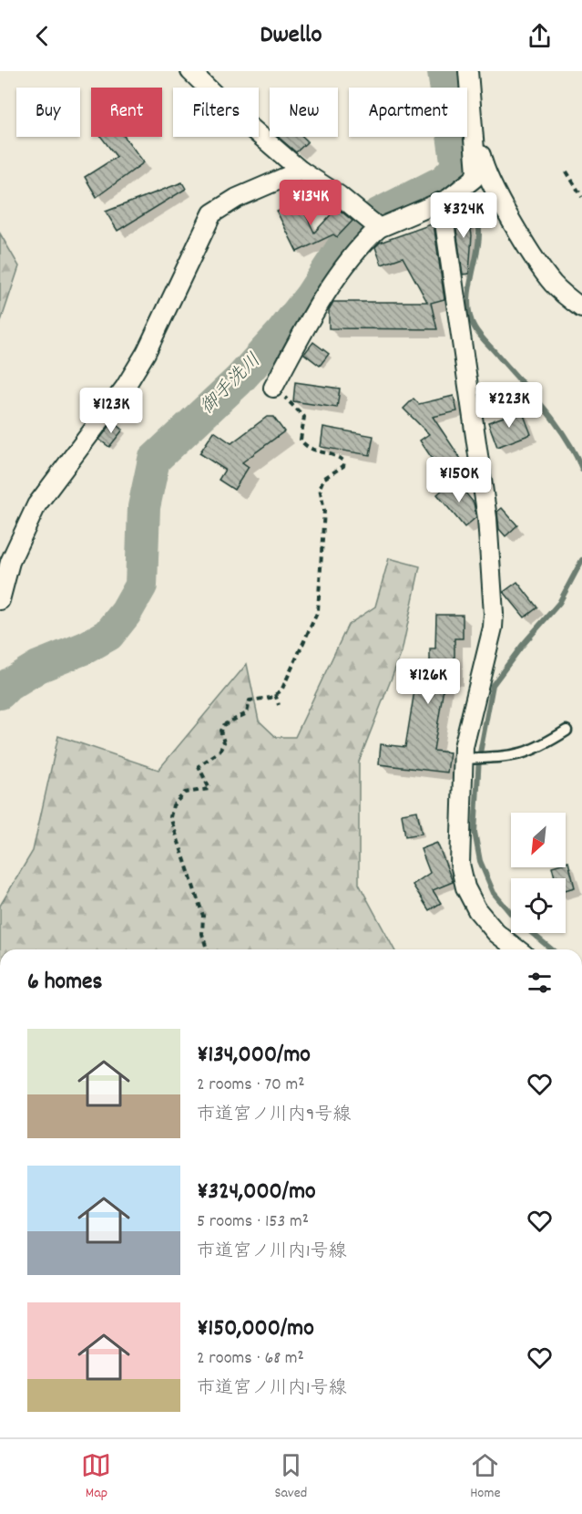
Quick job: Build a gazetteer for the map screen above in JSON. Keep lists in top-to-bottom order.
{
  "water": ["御手洗川"],
  "north": "bottom left",
  "page": {
    "header": "Dwello",
    "chip": [
      "Buy",
      "Rent",
      "Filters",
      "New",
      "Apartment"
    ],
    "price": [
      "¥134K",
      "¥324K",
      "¥223K",
      "¥123K",
      "¥150K",
      "¥126K"
    ],
    "heading": "6 homes",
    "list": [
      {
        "name": "¥134,000/mo",
        "note": "2 rooms · 70 m² · 市道宮ノ川内9号線"
      },
      {
        "name": "¥324,000/mo",
        "note": "5 rooms · 153 m² · 市道宮ノ川内1号線"
      },
      {
        "name": "¥150,000/mo",
        "note": "2 rooms · 68 m² · 市道宮ノ川内1号線"
      }
    ],
    "tabs": ["Map", "Saved", "Home"]
  }
}
